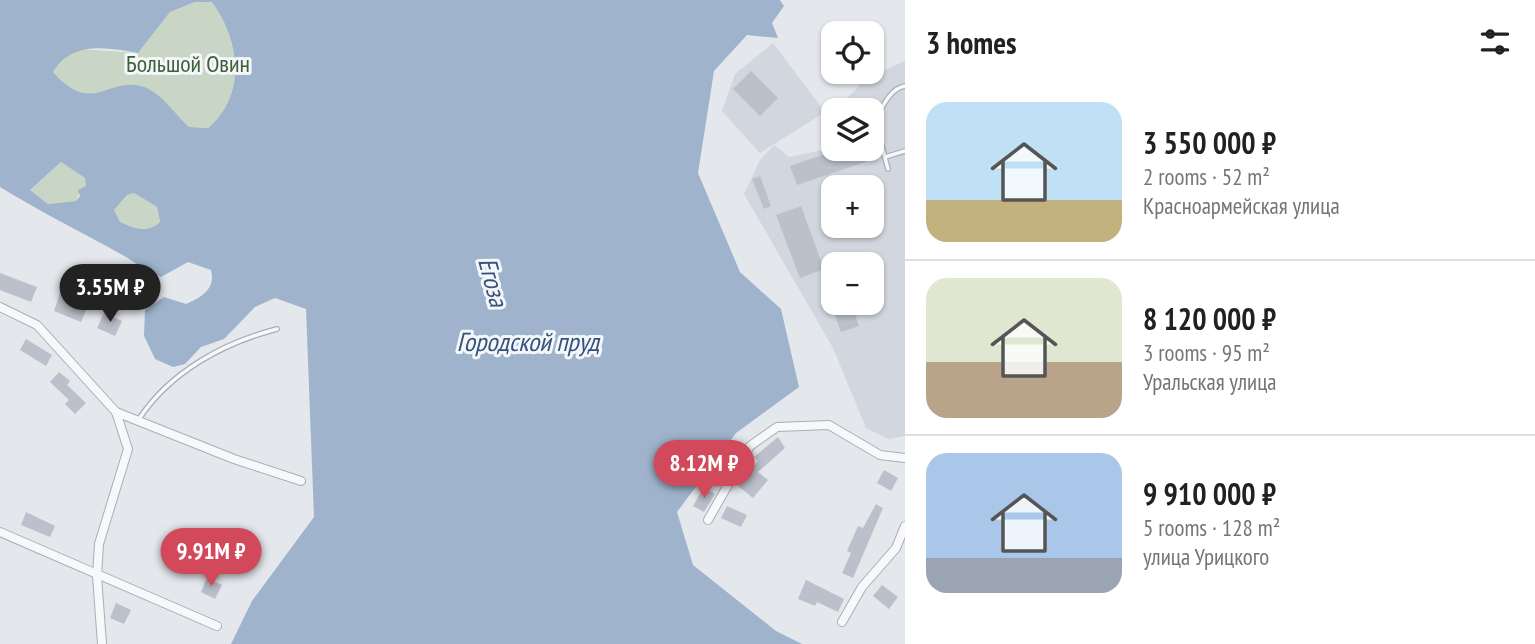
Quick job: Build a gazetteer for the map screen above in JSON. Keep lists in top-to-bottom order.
{
  "water": ["Егоза", "Городской пруд"],
  "parks": ["Большой Овин"],
  "page": {
    "heading": "3 homes",
    "map_buttons": ["+", "−"],
    "list": [
      {
        "name": "3 550 000 ₽",
        "note": "2 rooms · 52 m² · Красноармейская улица"
      },
      {
        "name": "8 120 000 ₽",
        "note": "3 rooms · 95 m² · Уральская улица"
      },
      {
        "name": "9 910 000 ₽",
        "note": "5 rooms · 128 m² · улица Урицкого"
      }
    ],
    "price": ["3.55M ₽", "8.12M ₽", "9.91M ₽"]
  }
}
